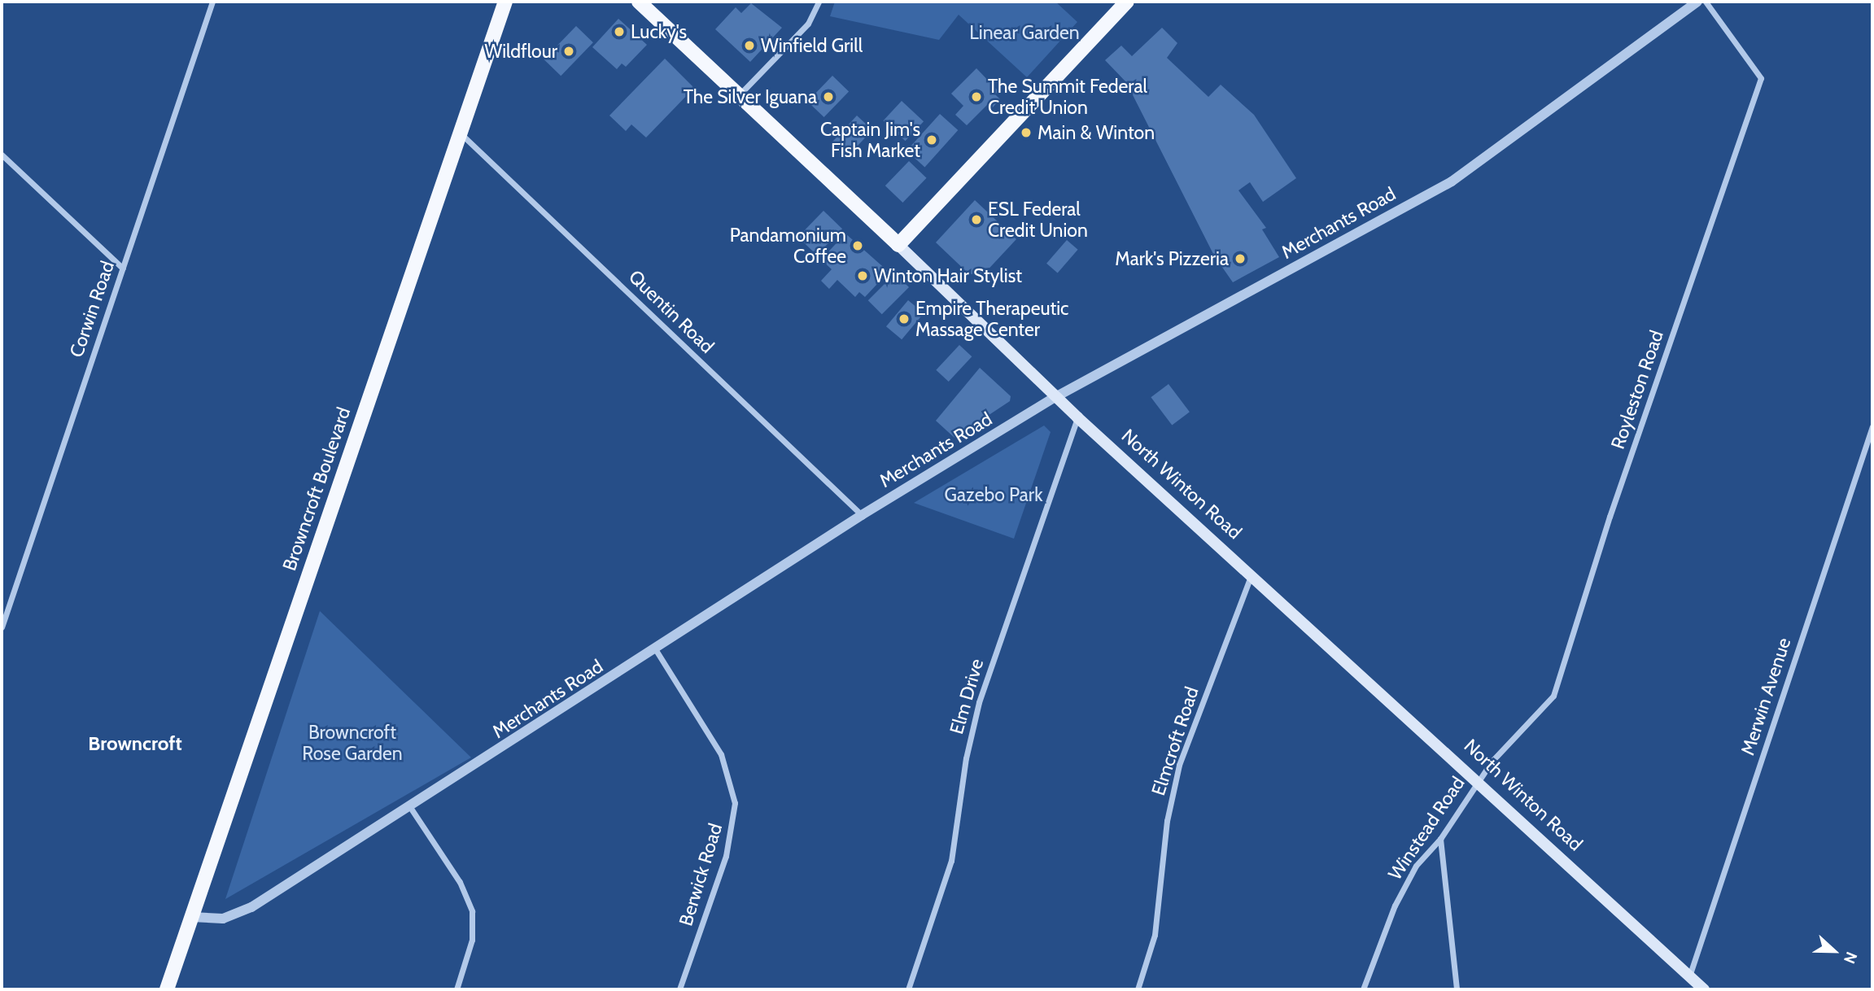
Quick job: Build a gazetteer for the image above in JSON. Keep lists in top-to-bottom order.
{
  "streets": {
    "main road": ["North Winton Road", "Browncroft Boulevard"],
    "street": [
      "Merchants Road",
      "Corwin Road",
      "Quentin Road",
      "Royleston Road",
      "Elm Drive",
      "Merwin Avenue",
      "Elmcroft Road",
      "Winstead Road",
      "Berwick Road"
    ]
  },
  "crossings": [
    ["Merchants Road", "Quentin Road"],
    ["Merchants Road", "North Winton Road"],
    ["Merchants Road", "Browncroft Boulevard"],
    ["Merchants Road", "Berwick Road"],
    ["Quentin Road", "Browncroft Boulevard"],
    ["Royleston Road", "North Winton Road"],
    ["Royleston Road", "Winstead Road"],
    ["North Winton Road", "Elm Drive"],
    ["North Winton Road", "Merwin Avenue"],
    ["North Winton Road", "Elmcroft Road"],
    ["North Winton Road", "Winstead Road"]
  ],
  "districts": ["Browncroft"],
  "parks": ["Linear Garden", "Gazebo Park", "Browncroft Rose Garden"],
  "places": [
    "Lucky's",
    "Winfield Grill",
    "Wildflour",
    "The Silver Iguana",
    "The Summit Federal Credit Union",
    "Main & Winton",
    "Captain Jim's Fish Market",
    "ESL Federal Credit Union",
    "Pandamonium Coffee",
    "Mark's Pizzeria",
    "Winton Hair Stylist",
    "Empire Therapeutic Massage Center"
  ],
  "north": "right"
}
